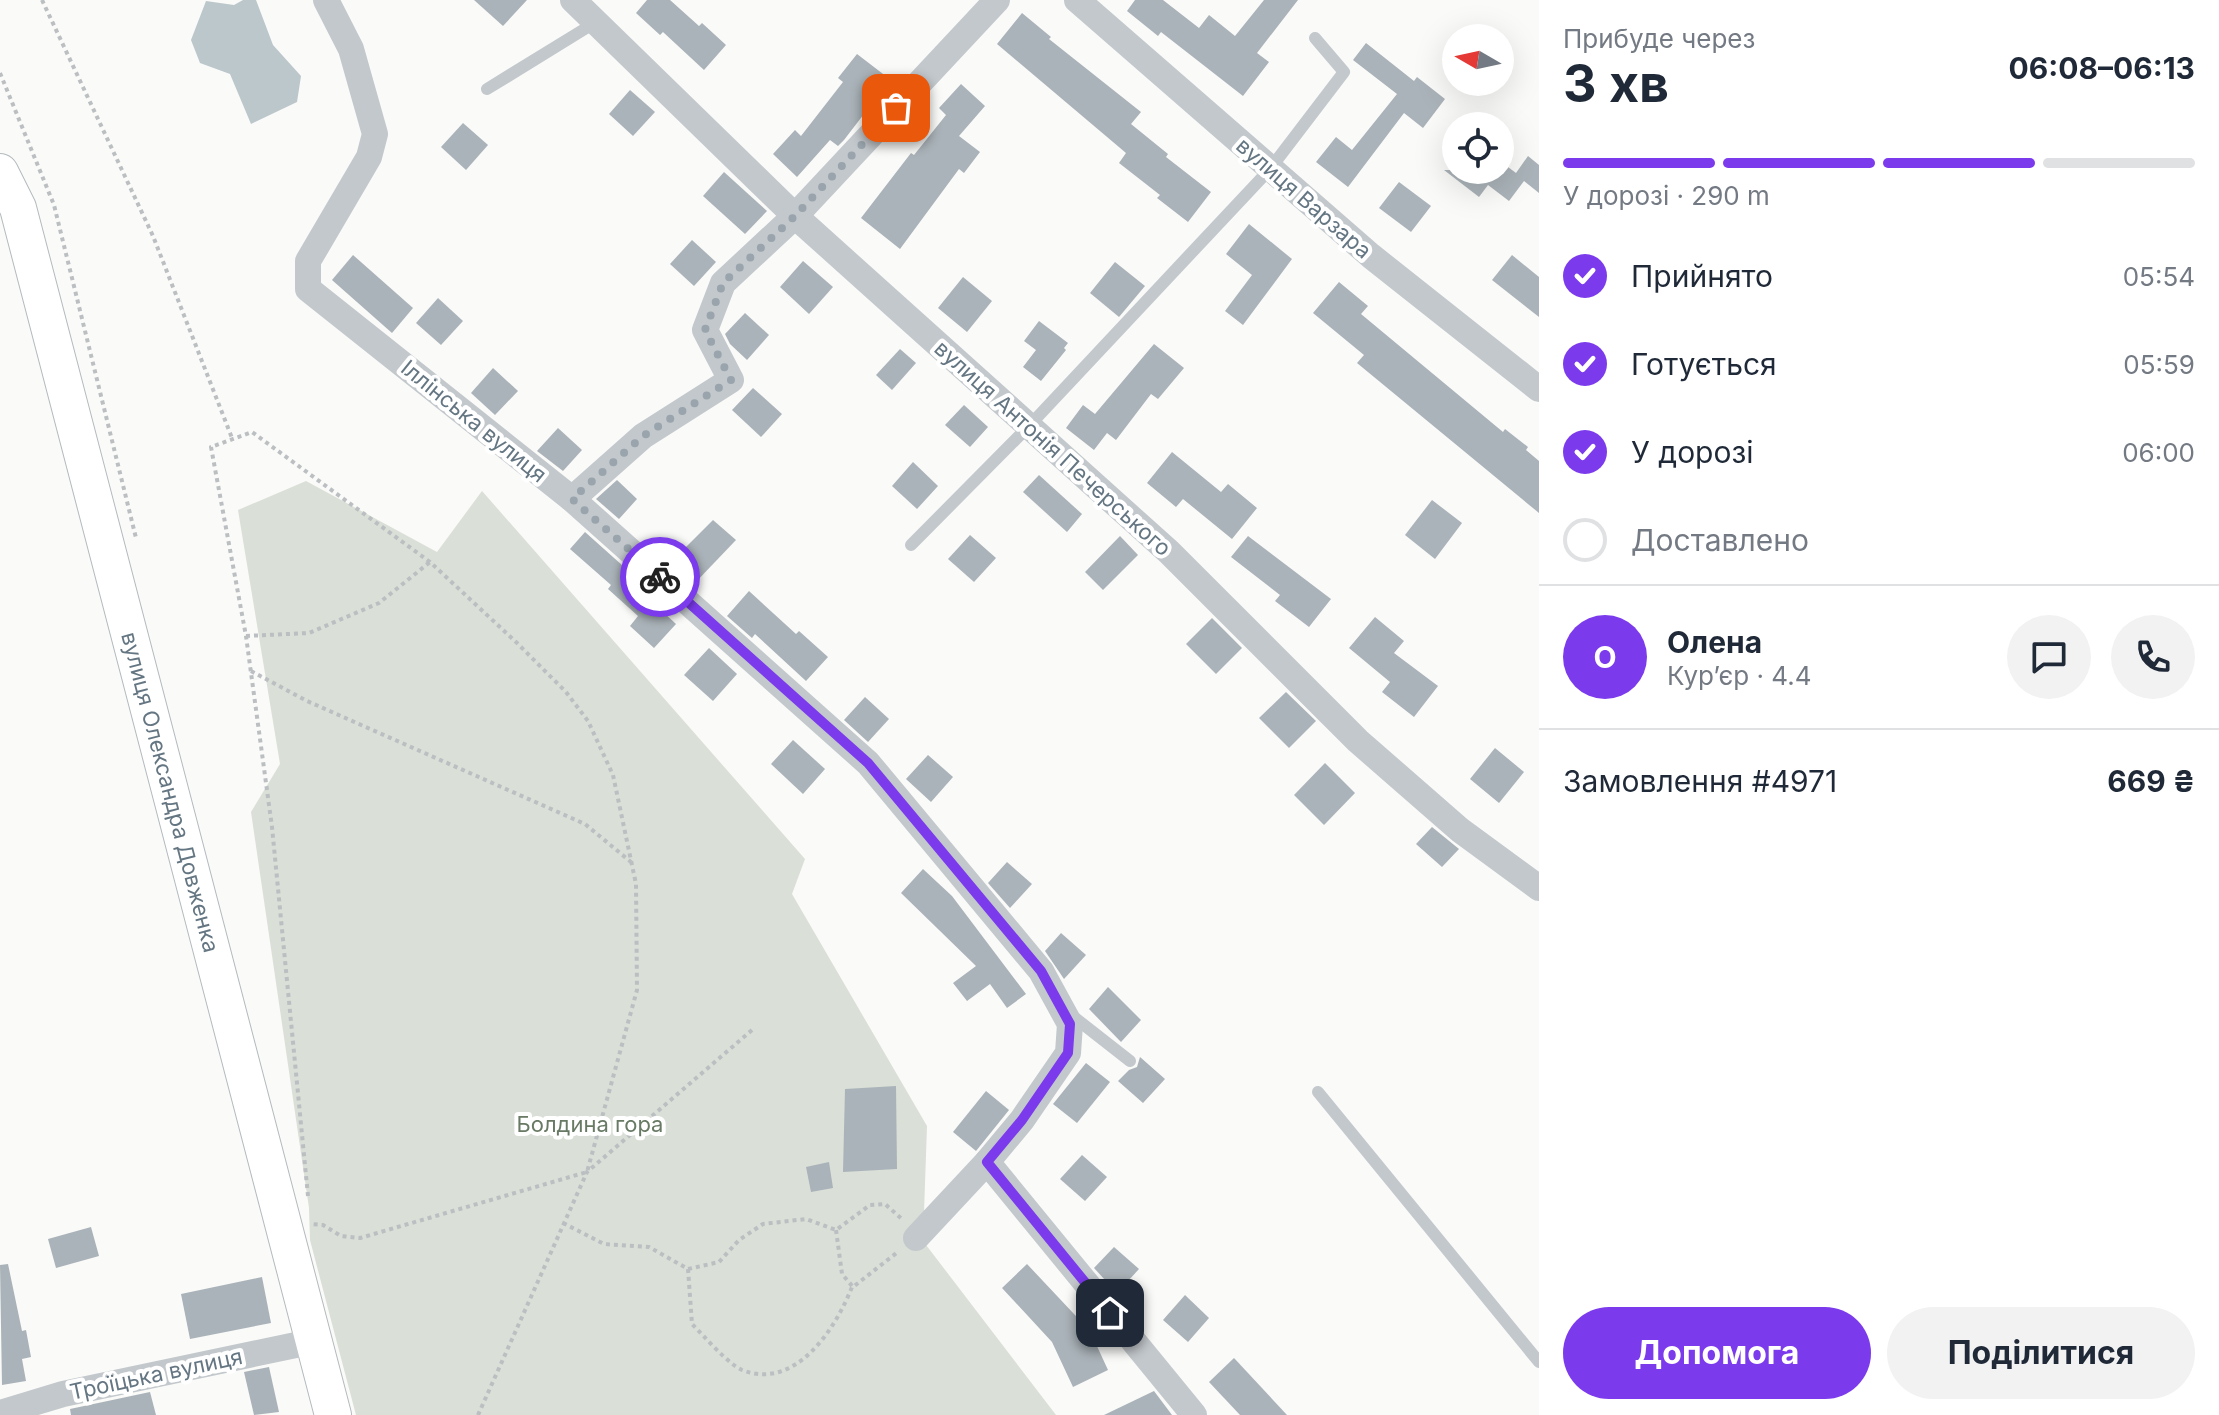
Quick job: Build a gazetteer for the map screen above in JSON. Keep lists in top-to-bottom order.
{
  "streets": {
    "main road": ["вулиця Олександра Довженка"],
    "street": [
      "вулиця Варзара",
      "Іллінська вулиця",
      "вулиця Антонія Печерського",
      "Троїцька вулиця"
    ]
  },
  "crossings": [
    ["вулиця Олександра Довженка", "Троїцька вулиця"]
  ],
  "parks": ["Болдина гора"],
  "north": "left",
  "page": {
    "heading": ["3 хв", "Прибуде через", "06:08–06:13"],
    "panel": [
      "Олена",
      "Кур’єр · 4.4",
      "Замовлення #4971",
      "669 ₴"
    ],
    "bar": "У дорозі · 290 m",
    "list": [
      ["Прийнято", "05:54"],
      ["Готується", "05:59"],
      ["У дорозі", "06:00"],
      "Доставлено"
    ],
    "round": "О",
    "buttons": ["Допомога", "Поділитися"]
  }
}
